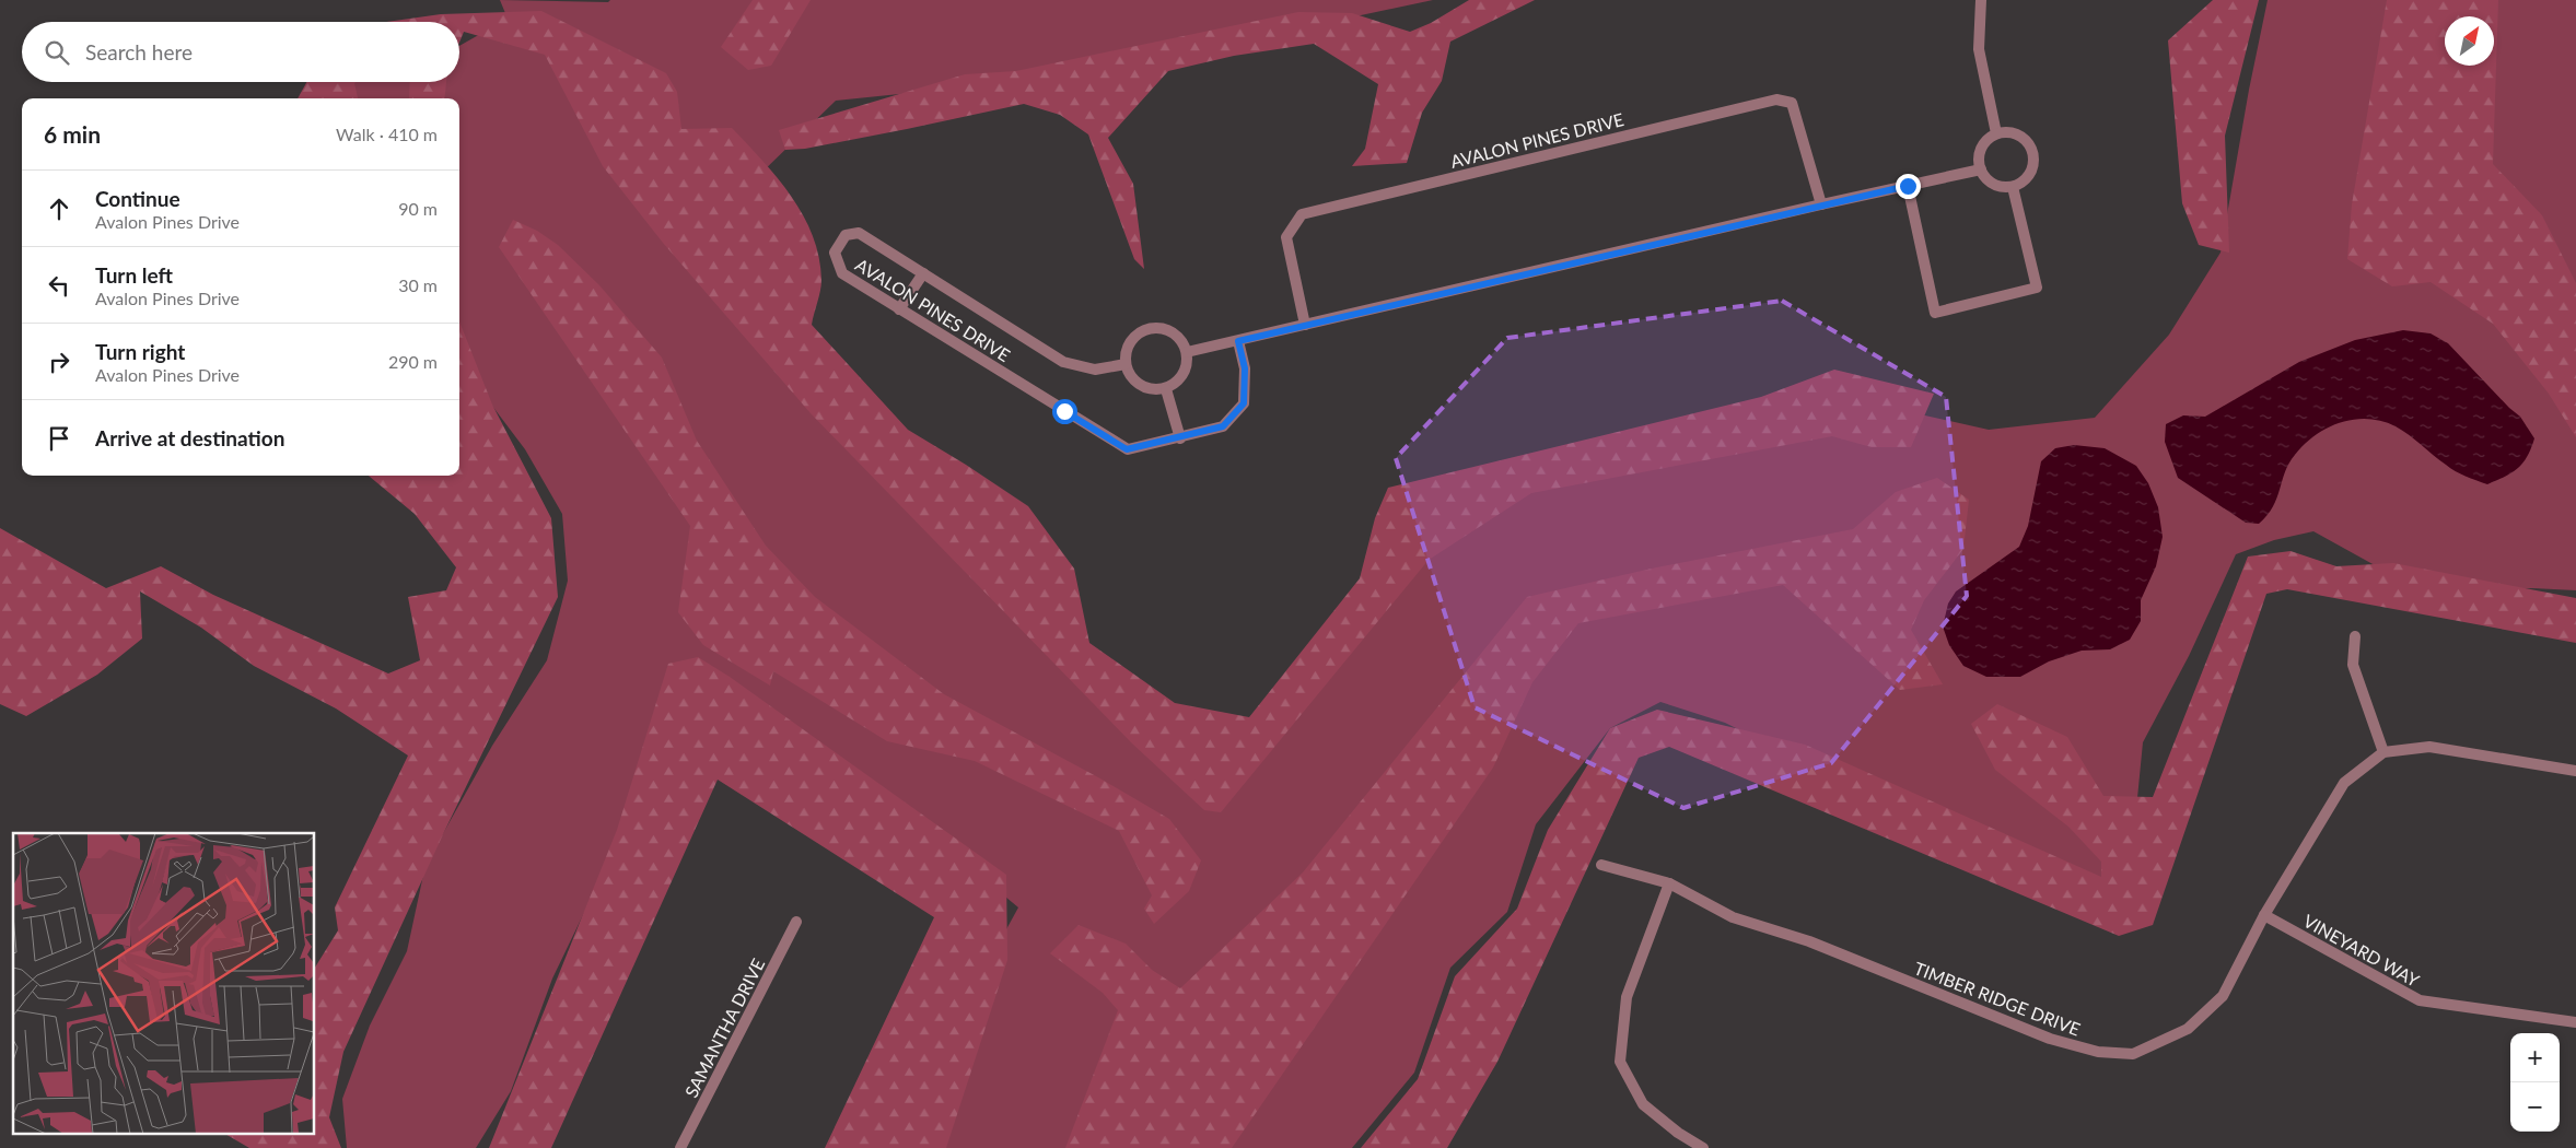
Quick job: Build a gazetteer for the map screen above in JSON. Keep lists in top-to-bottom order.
{
  "streets": {
    "street": [
      "AVALON PINES DRIVE",
      "VINEYARD WAY",
      "TIMBER RIDGE DRIVE",
      "SAMANTHA DRIVE"
    ]
  },
  "crossings": [
    ["VINEYARD WAY", "TIMBER RIDGE DRIVE"]
  ],
  "north": "top right",
  "page": {
    "search": "Search here",
    "heading": ["6 min", "Walk · 410 m"],
    "list": [
      ["Continue", "Avalon Pines Drive", "90 m"],
      ["Turn left", "Avalon Pines Drive", "30 m"],
      ["Turn right", "Avalon Pines Drive", "290 m"],
      "Arrive at destination"
    ],
    "map_buttons": ["+", "−"]
  }
}
